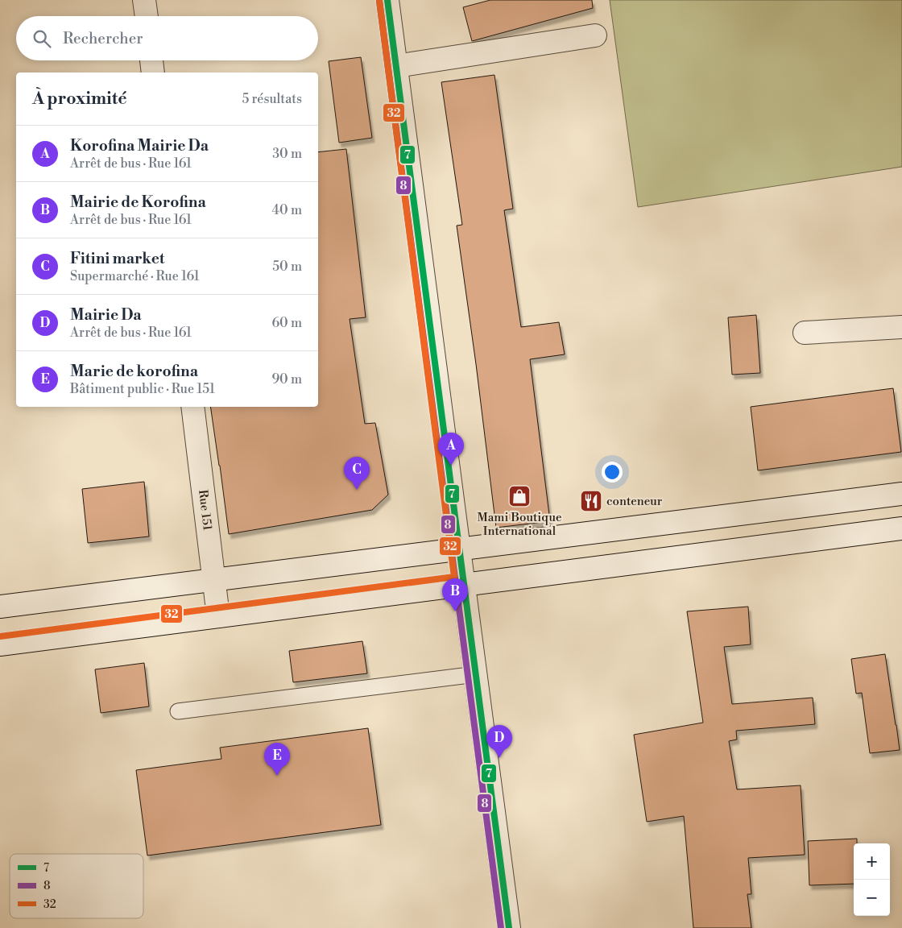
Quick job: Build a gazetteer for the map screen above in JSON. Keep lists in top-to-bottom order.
{
  "streets": {
    "main road": ["Rue 151"]
  },
  "places": {
    "shop": ["Mami Boutique International"],
    "restaurant": ["conteneur"]
  },
  "lines": ["transit line 7", "transit line 8", "transit line 32"],
  "legend": ["7", "8", "32"],
  "page": {
    "search": "Rechercher",
    "heading": ["À proximité", "5 résultats"],
    "list": [
      {
        "mark": "A",
        "name": "Korofina Mairie Da",
        "note": "Arrêt de bus · Rue 161",
        "value": "30 m"
      },
      {
        "mark": "B",
        "name": "Mairie de Korofina",
        "note": "Arrêt de bus · Rue 161",
        "value": "40 m"
      },
      {
        "mark": "C",
        "name": "Fitini market",
        "note": "Supermarché · Rue 161",
        "value": "50 m"
      },
      {
        "mark": "D",
        "name": "Mairie Da",
        "note": "Arrêt de bus · Rue 161",
        "value": "60 m"
      },
      {
        "mark": "E",
        "name": "Marie de korofina",
        "note": "Bâtiment public · Rue 151",
        "value": "90 m"
      }
    ],
    "pins": [
      "A",
      "C",
      "B",
      "D",
      "E"
    ],
    "map_buttons": ["+", "−"]
  }
}
